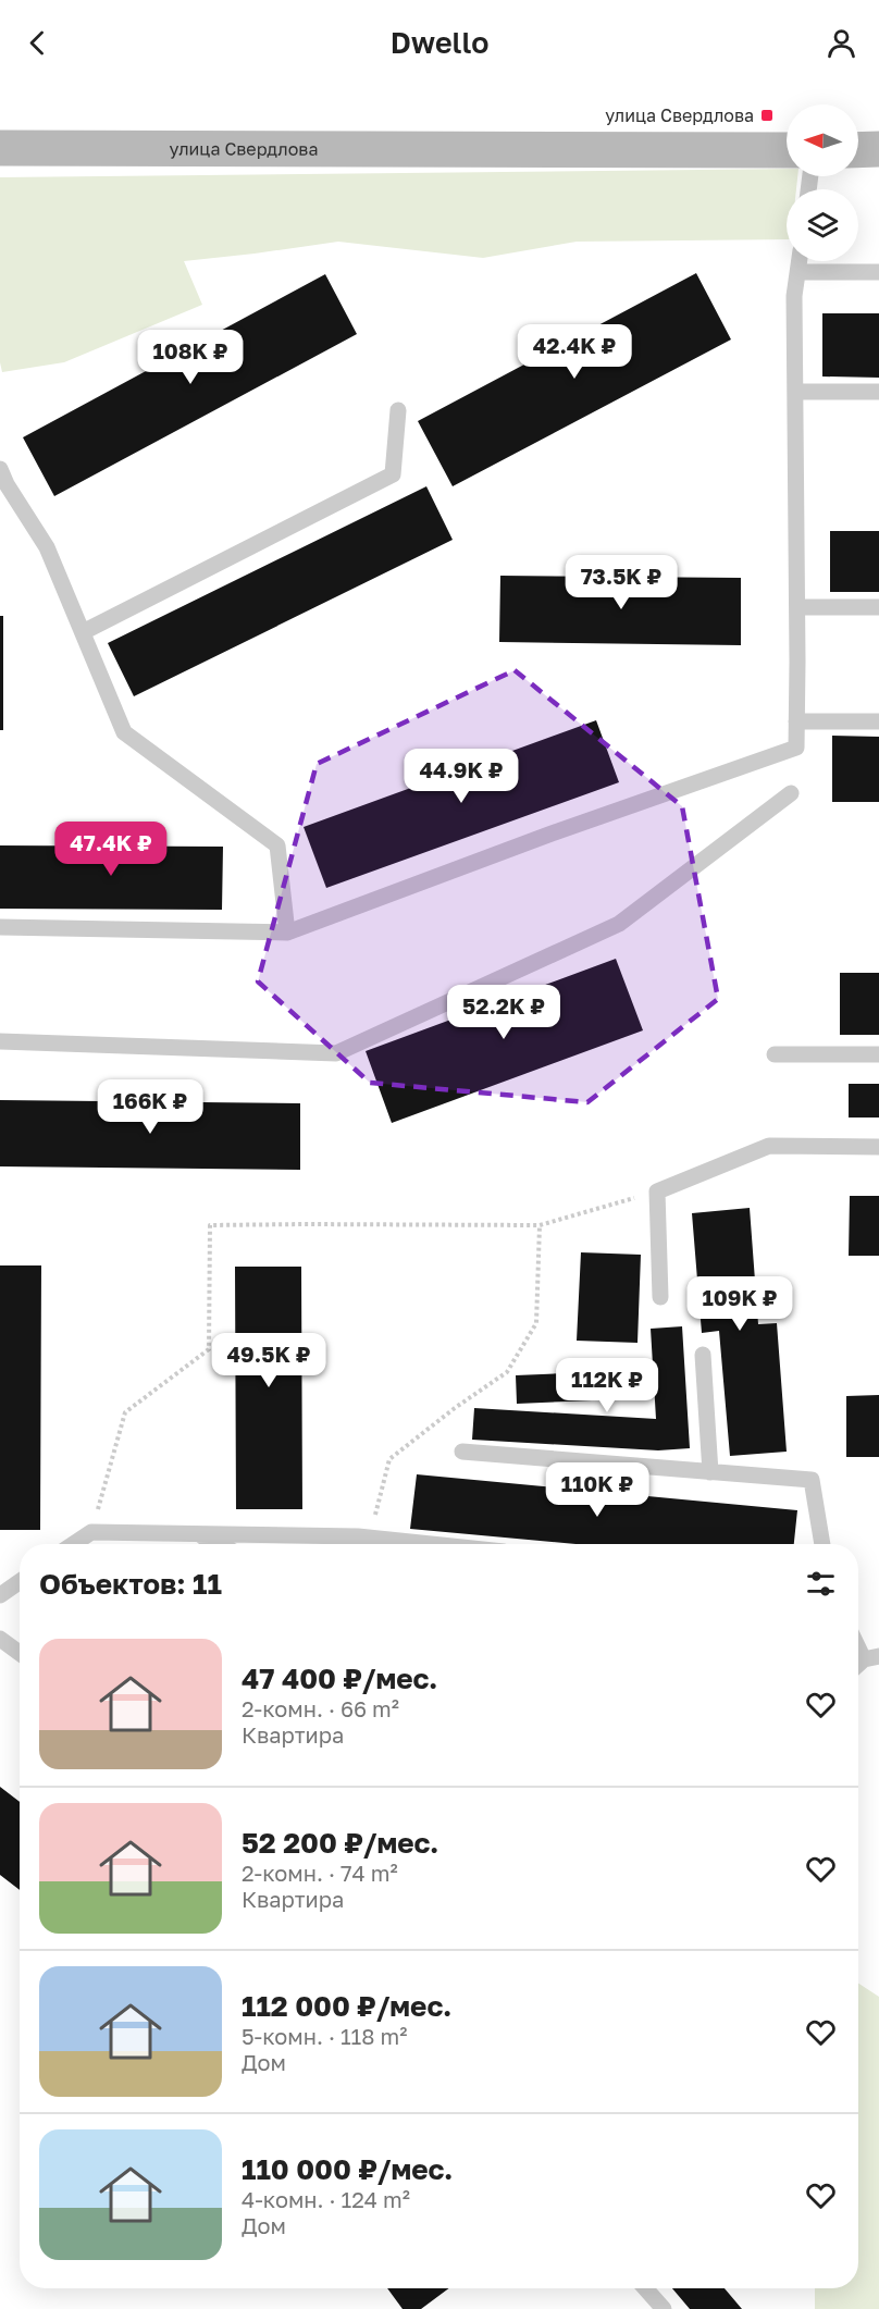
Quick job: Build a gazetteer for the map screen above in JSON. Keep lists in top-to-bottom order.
{
  "streets": {
    "street": ["улица Свердлова"]
  },
  "places": {
    "transit": ["улица Свердлова"]
  },
  "north": "left",
  "page": {
    "header": "Dwello",
    "price": [
      "42.4K ₽",
      "108K ₽",
      "73.5K ₽",
      "44.9K ₽",
      "47.4K ₽",
      "52.2K ₽",
      "166K ₽",
      "109K ₽",
      "49.5K ₽",
      "112K ₽",
      "110K ₽"
    ],
    "heading": "Объектов: 11",
    "list": [
      {
        "name": "47 400 ₽/мес.",
        "note": "2-комн. · 66 m² · Квартира"
      },
      {
        "name": "52 200 ₽/мес.",
        "note": "2-комн. · 74 m² · Квартира"
      },
      {
        "name": "112 000 ₽/мес.",
        "note": "5-комн. · 118 m² · Дом"
      },
      {
        "name": "110 000 ₽/мес.",
        "note": "4-комн. · 124 m² · Дом"
      }
    ]
  }
}
